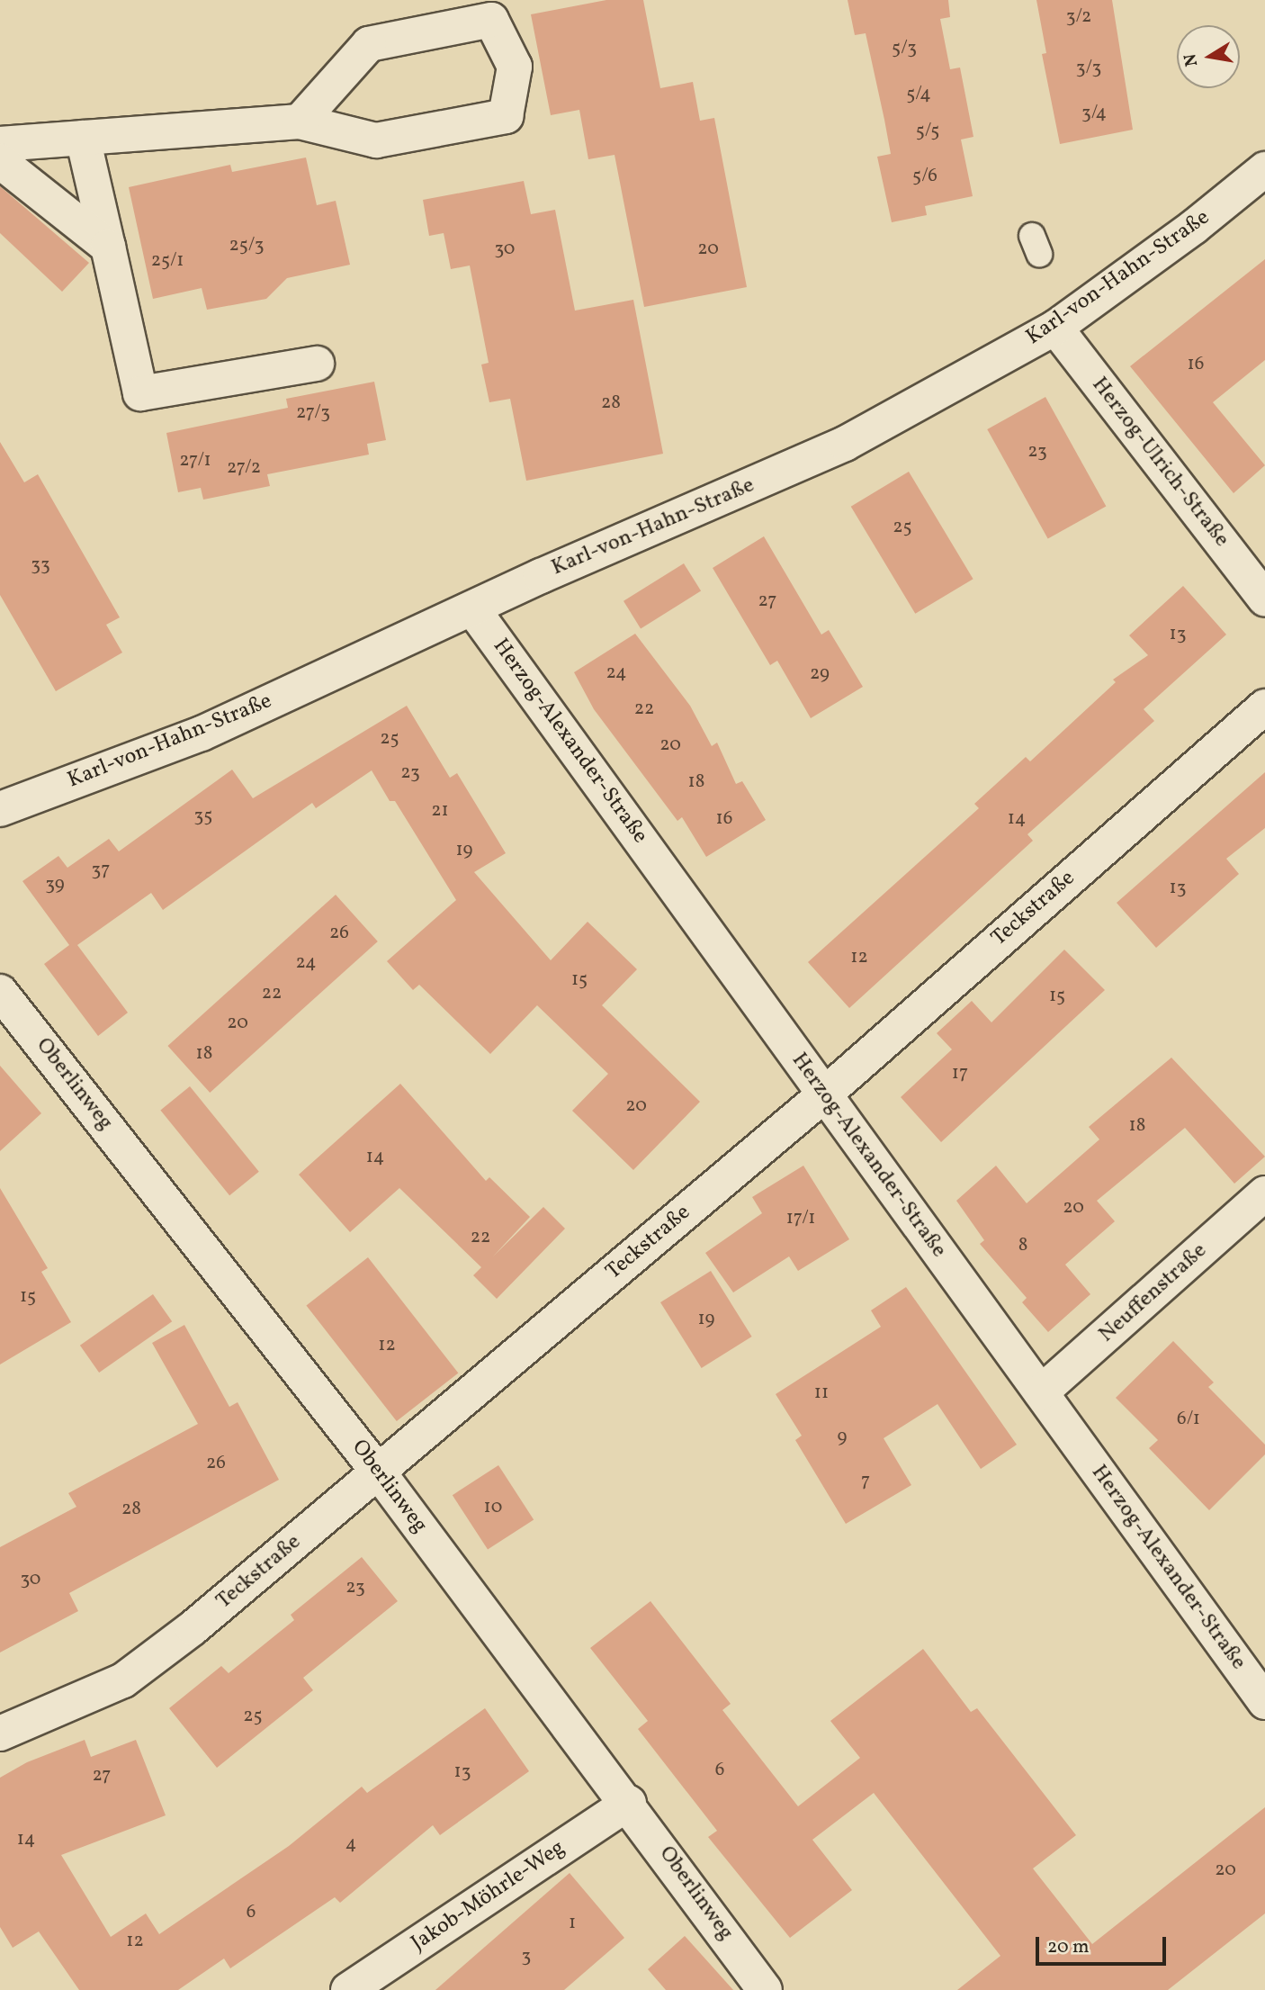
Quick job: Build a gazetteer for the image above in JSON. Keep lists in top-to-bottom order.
{
  "streets": {
    "street": [
      "Karl-von-Hahn-Straße",
      "Herzog-Ulrich-Straße",
      "Herzog-Alexander-Straße",
      "Teckstraße",
      "Oberlinweg",
      "Neuffenstraße",
      "Jakob-Möhrle-Weg"
    ]
  },
  "crossings": [
    ["Karl-von-Hahn-Straße", "Herzog-Ulrich-Straße"],
    ["Karl-von-Hahn-Straße", "Herzog-Alexander-Straße"],
    ["Herzog-Alexander-Straße", "Teckstraße"],
    ["Herzog-Alexander-Straße", "Neuffenstraße"],
    ["Teckstraße", "Oberlinweg"],
    ["Oberlinweg", "Jakob-Möhrle-Weg"]
  ],
  "house_numbers": [
    "3/2",
    "5/3",
    "3/3",
    "5/4",
    "3/4",
    "5/5",
    "5/6",
    "25/3",
    "30",
    "20",
    "25/1",
    "16",
    "28",
    "27/3",
    "23",
    "27/1",
    "27/2",
    "25",
    "33",
    "27",
    "13",
    "24",
    "29",
    "22",
    "25",
    "20",
    "23",
    "18",
    "21",
    "35",
    "16",
    "14",
    "19",
    "37",
    "39",
    "13",
    "26",
    "12",
    "24",
    "15",
    "22",
    "15",
    "20",
    "18",
    "17",
    "20",
    "18",
    "14",
    "20",
    "17/1",
    "22",
    "8",
    "15",
    "19",
    "12",
    "11",
    "6/1",
    "9",
    "26",
    "7",
    "10",
    "28",
    "30",
    "23",
    "25",
    "6",
    "13",
    "27",
    "14",
    "4",
    "20",
    "6",
    "1",
    "12",
    "3"
  ],
  "scale_bar": "20 m",
  "north": "left"
}
